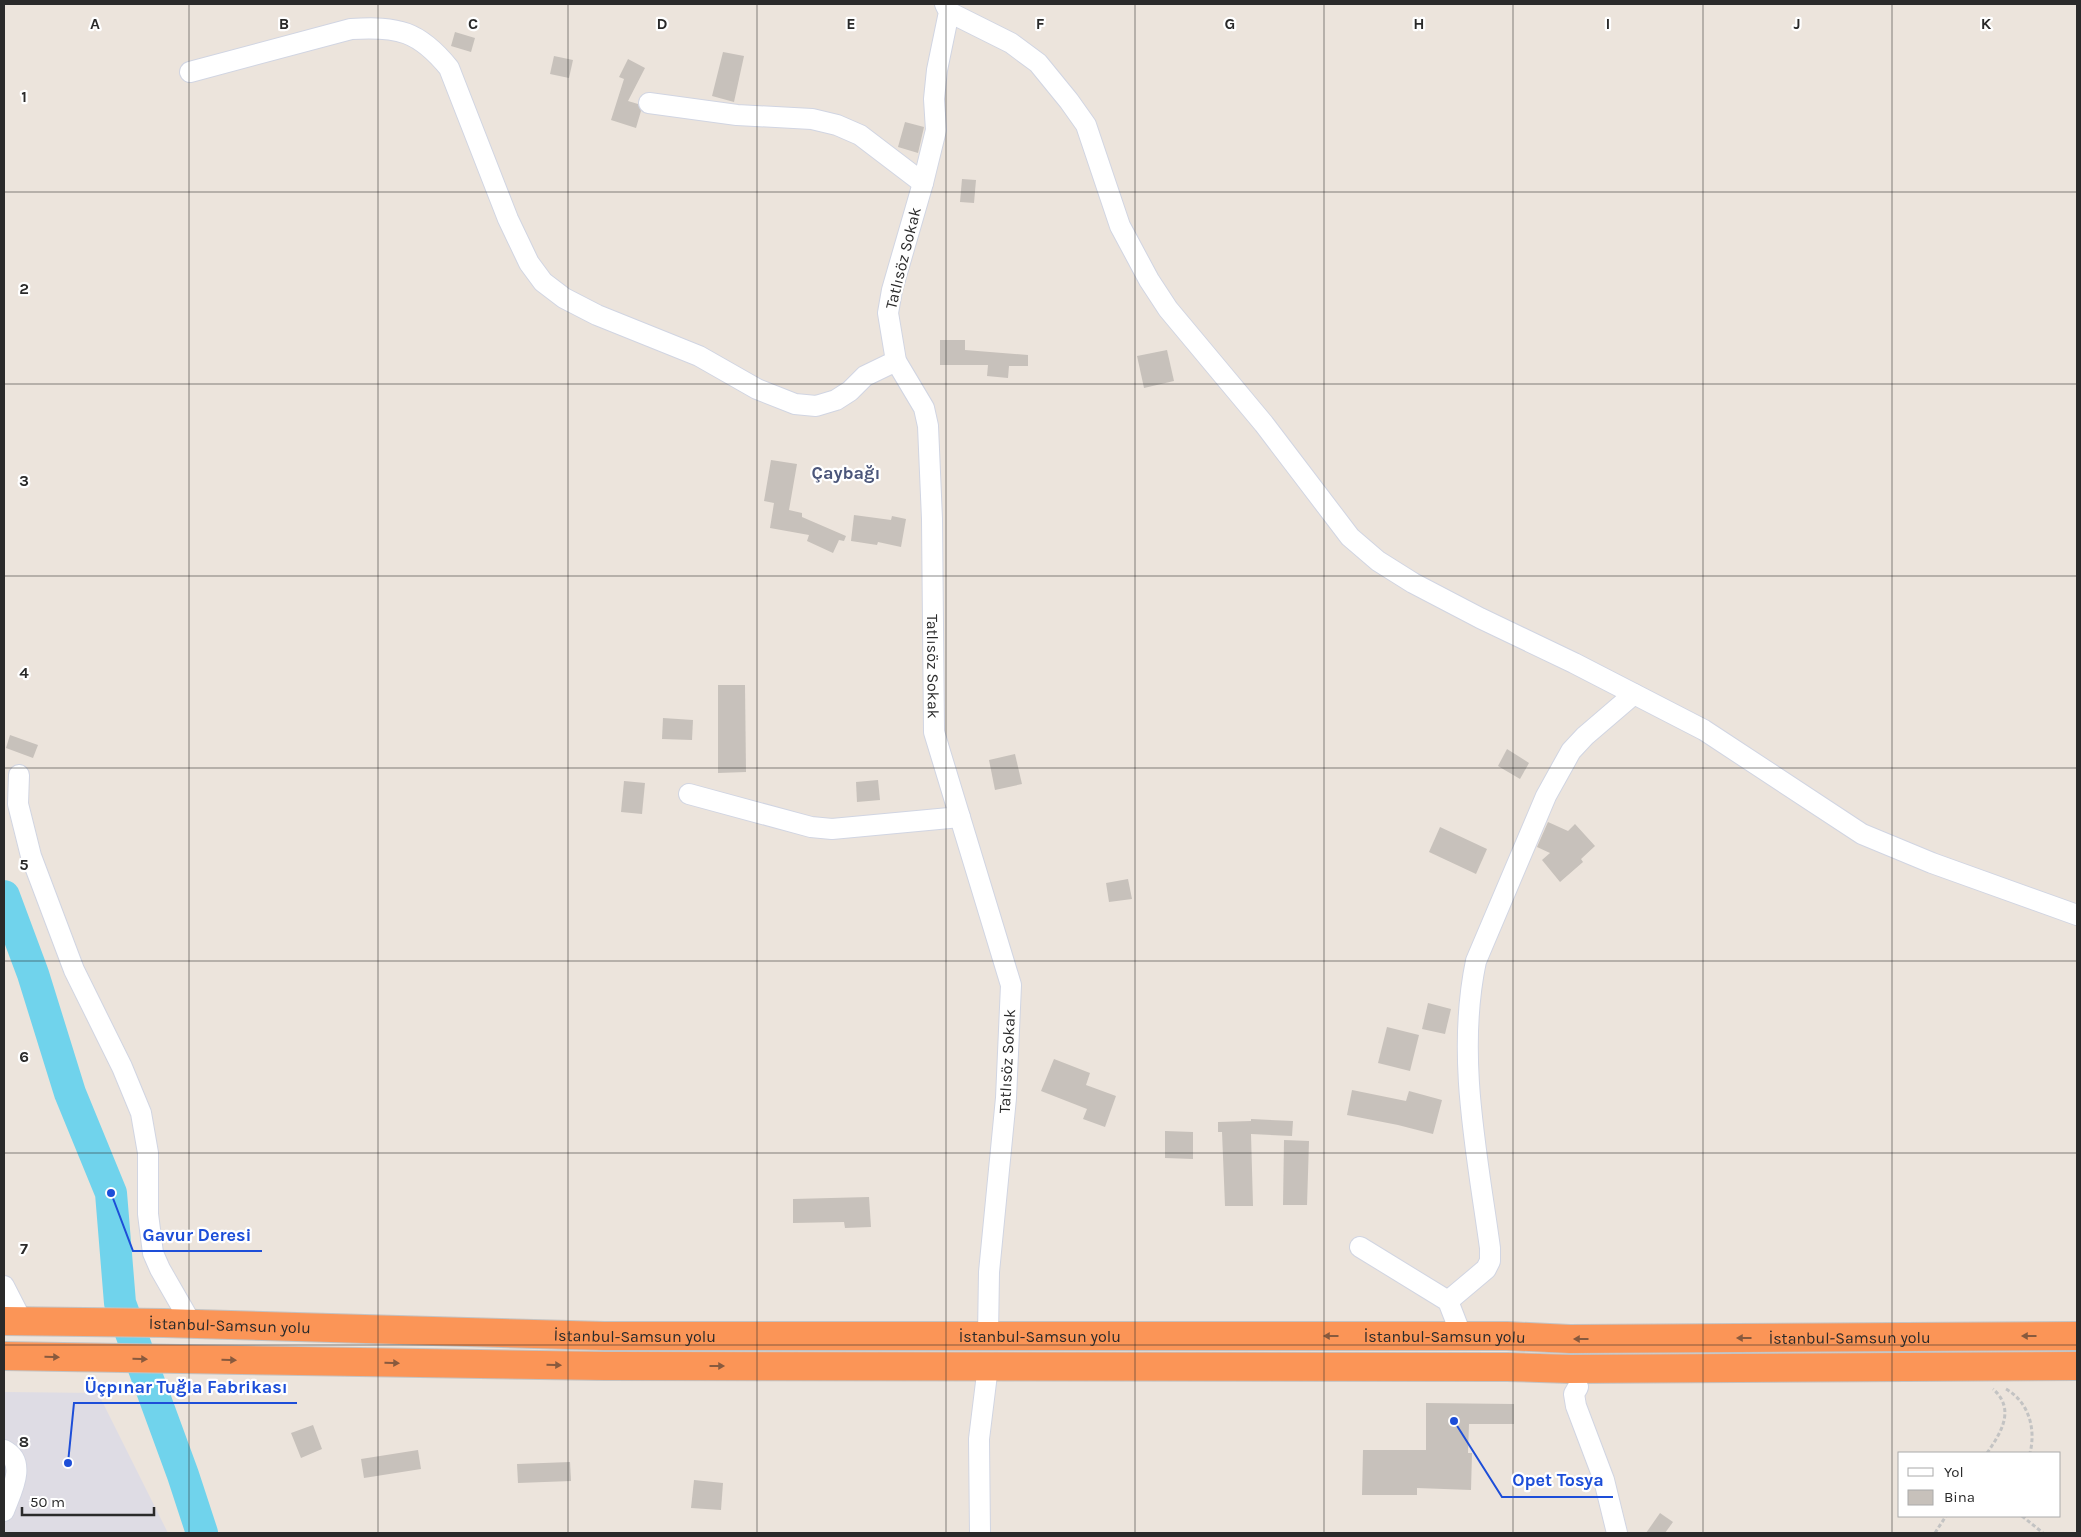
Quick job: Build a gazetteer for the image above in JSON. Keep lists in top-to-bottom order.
{
  "streets": {
    "highway": ["İstanbul-Samsun yolu"],
    "street": ["Tatlısöz Sokak"]
  },
  "crossings": [
    ["Tatlısöz Sokak", "İstanbul-Samsun yolu"]
  ],
  "districts": ["Çaybağı"],
  "places": ["Gavur Deresi", "Opet Tosya", "Üçpınar Tuğla Fabrikası"],
  "legend": ["Yol", "Bina"],
  "scale_bar": "50 m",
  "grid": {
    "columns": [
      "A",
      "B",
      "C",
      "D",
      "E",
      "F",
      "G",
      "H",
      "I",
      "J",
      "K"
    ],
    "rows": [
      "1",
      "2",
      "3",
      "4",
      "5",
      "6",
      "7",
      "8"
    ]
  }
}
